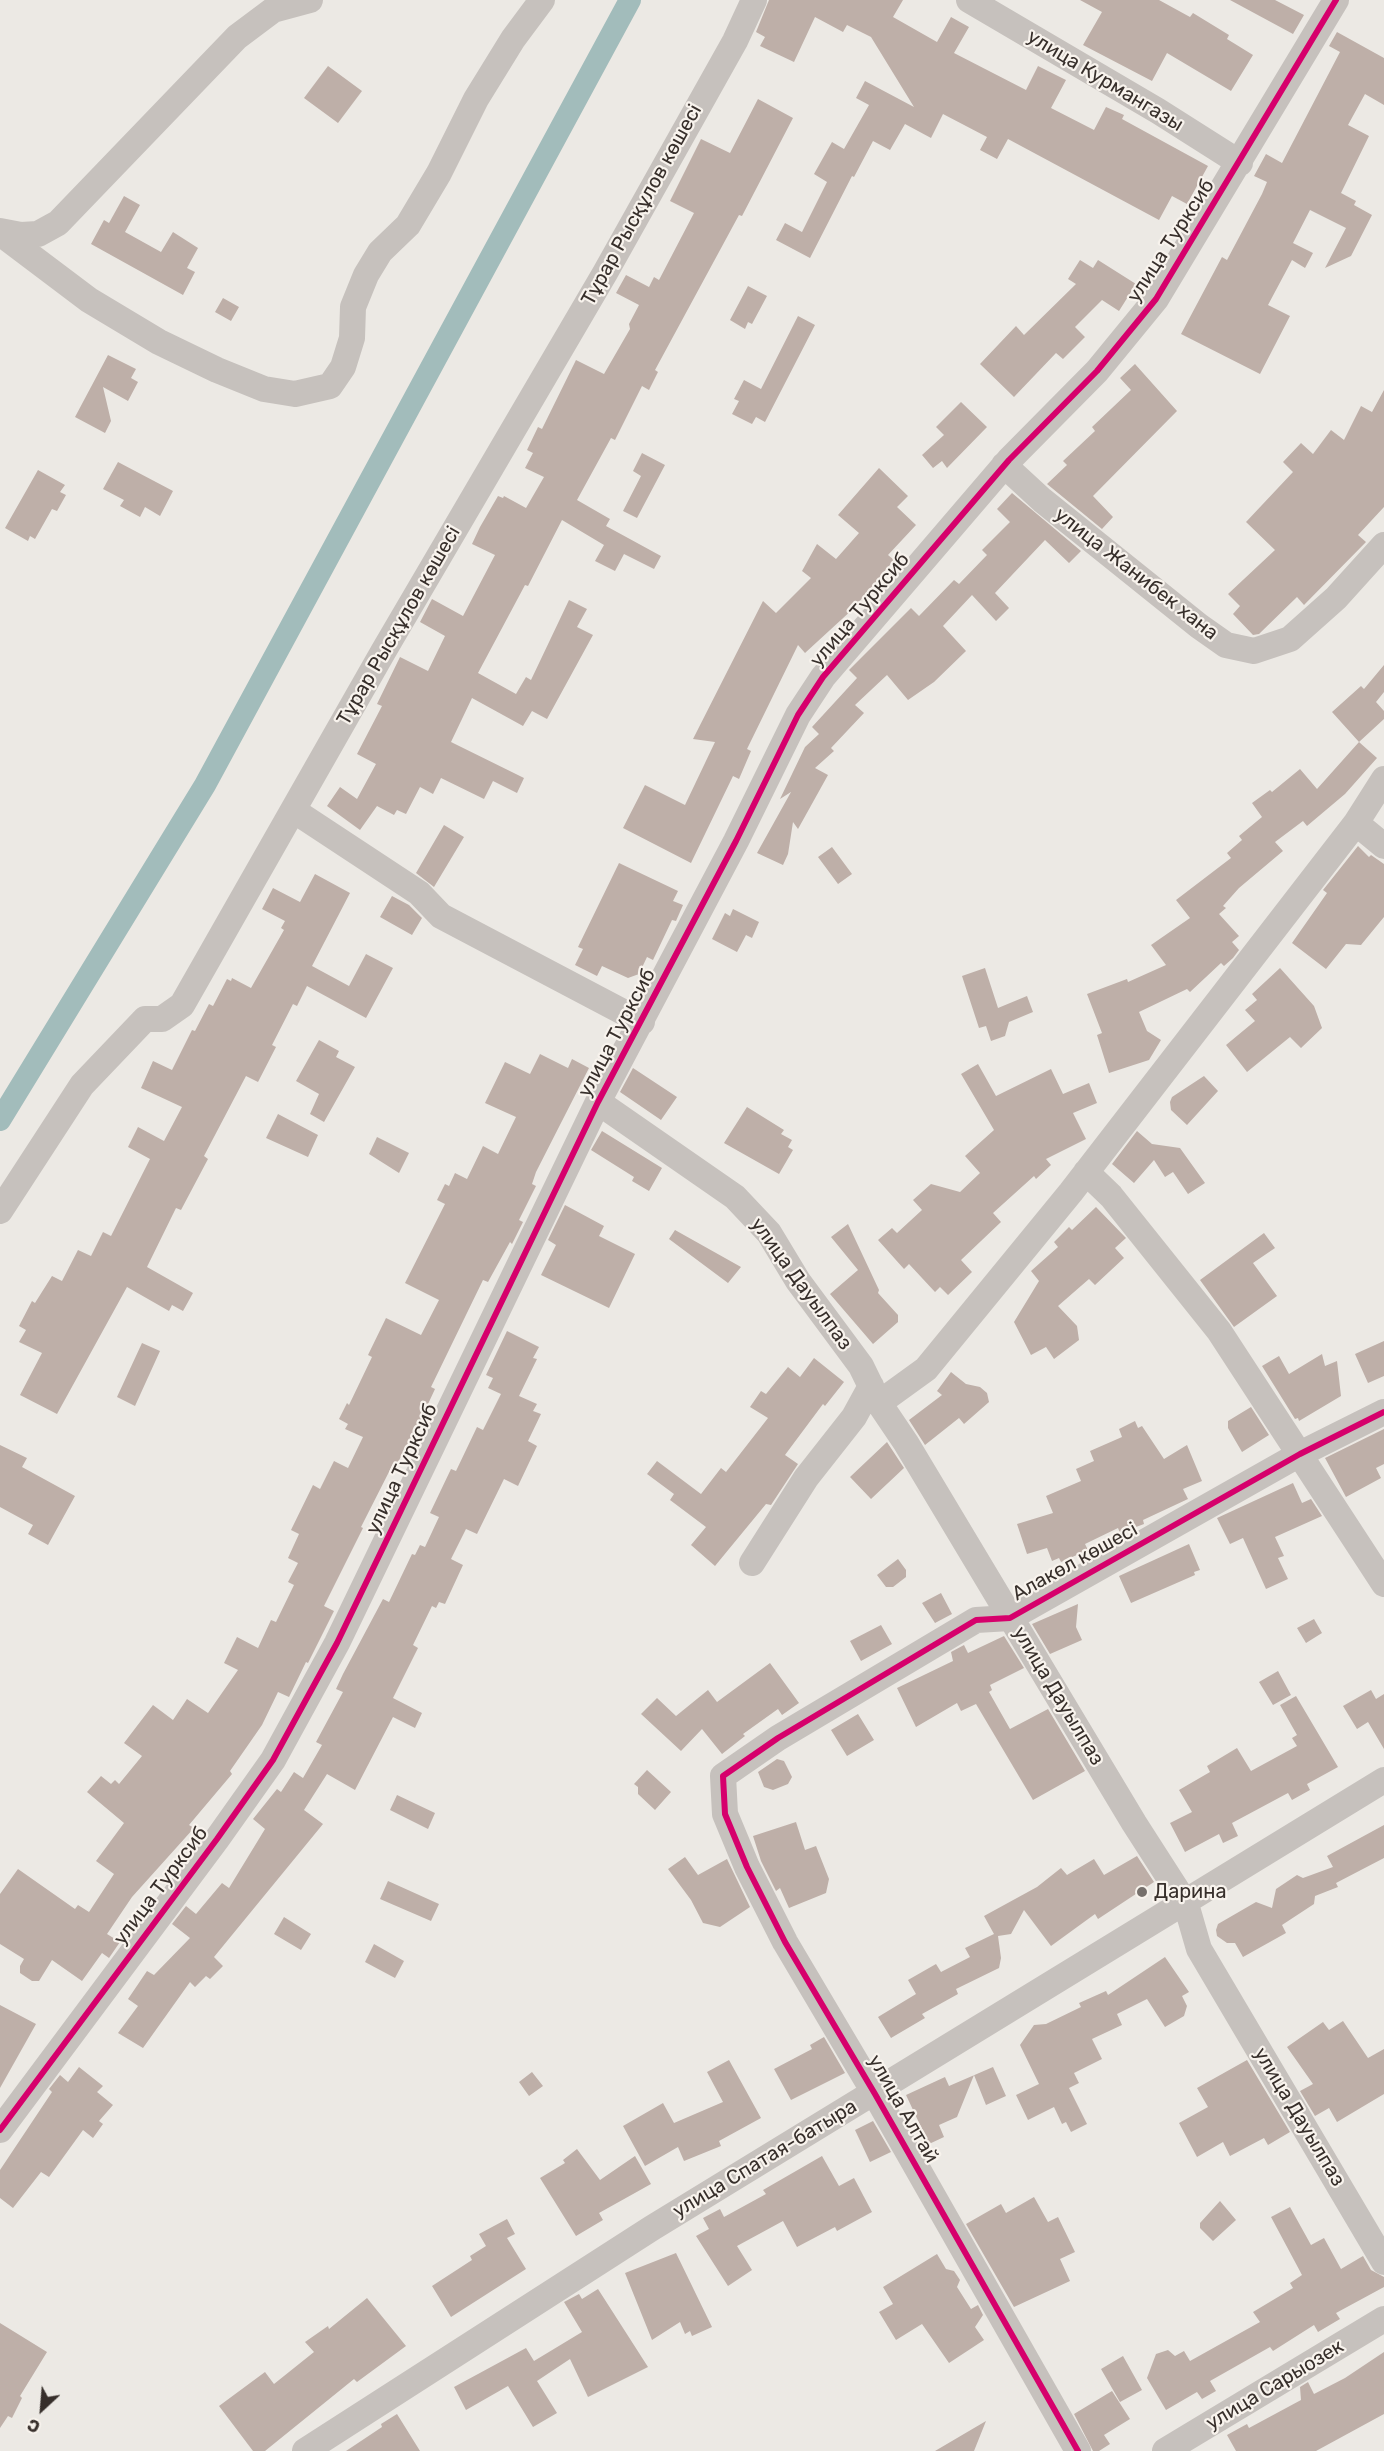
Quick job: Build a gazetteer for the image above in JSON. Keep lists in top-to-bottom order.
{
  "streets": {
    "street": [
      "улица Курмангазы",
      "Тұрар Рысқұлов көшесі",
      "улица Турксиб",
      "улица Жанибек хана",
      "улица Дауылпаз",
      "Алакөл көшесі",
      "улица Алтай",
      "улица Спатая-батыра",
      "улица Сарыозек"
    ]
  },
  "crossings": [
    ["улица Курмангазы", "улица Турксиб"],
    ["улица Турксиб", "улица Жанибек хана"],
    ["улица Турксиб", "улица Дауылпаз"],
    ["улица Дауылпаз", "Алакөл көшесі"],
    ["улица Дауылпаз", "улица Спатая-батыра"],
    ["Алакөл көшесі", "улица Алтай"],
    ["улица Алтай", "улица Спатая-батыра"]
  ],
  "places": ["Дарина"],
  "north": "bottom left"
}
